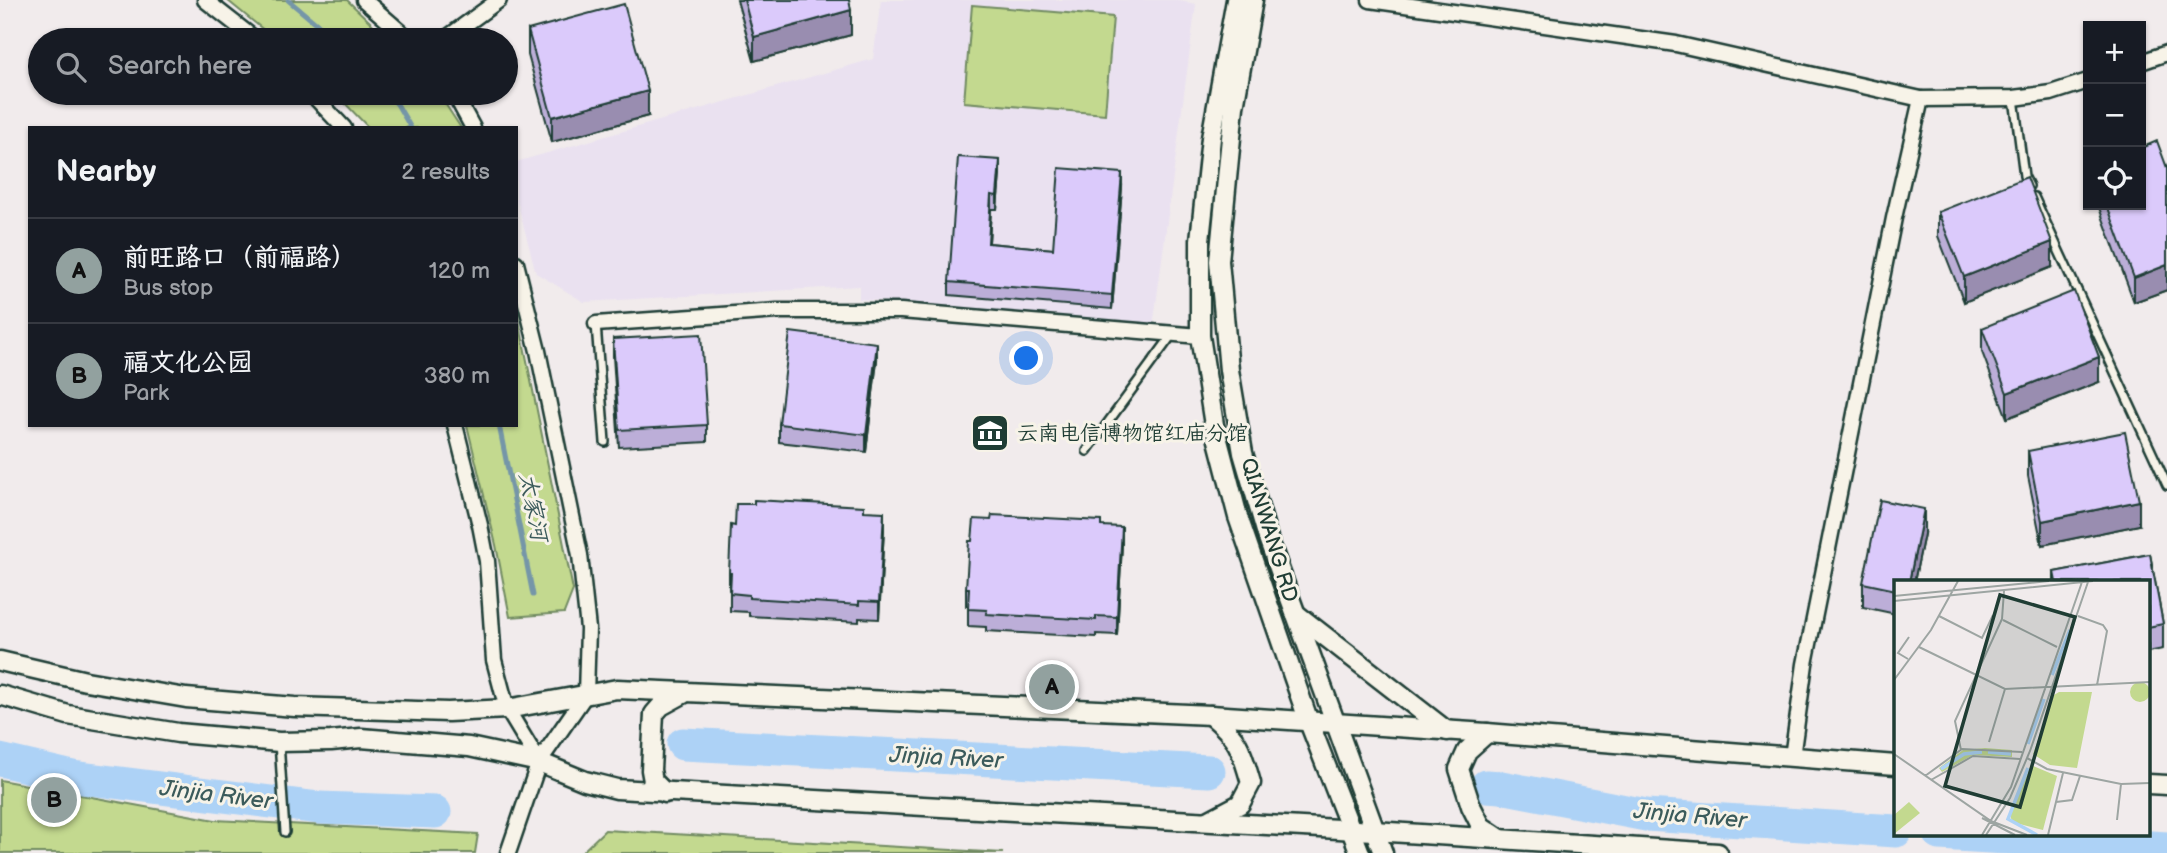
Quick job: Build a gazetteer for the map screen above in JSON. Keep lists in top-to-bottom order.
{
  "streets": {
    "street": ["QIANWANG RD"]
  },
  "water": ["太家河", "Jinjia River"],
  "places": {
    "museum": ["云南电信博物馆红庙分馆"]
  },
  "page": {
    "map_buttons": ["+", "−"],
    "search": "Search here",
    "heading": ["Nearby", "2 results"],
    "list": [
      {
        "mark": "A",
        "name": "前旺路口（前福路）",
        "note": "Bus stop",
        "value": "120 m"
      },
      {
        "mark": "B",
        "name": "福文化公园",
        "note": "Park",
        "value": "380 m"
      }
    ],
    "pins": ["A", "B"]
  }
}
